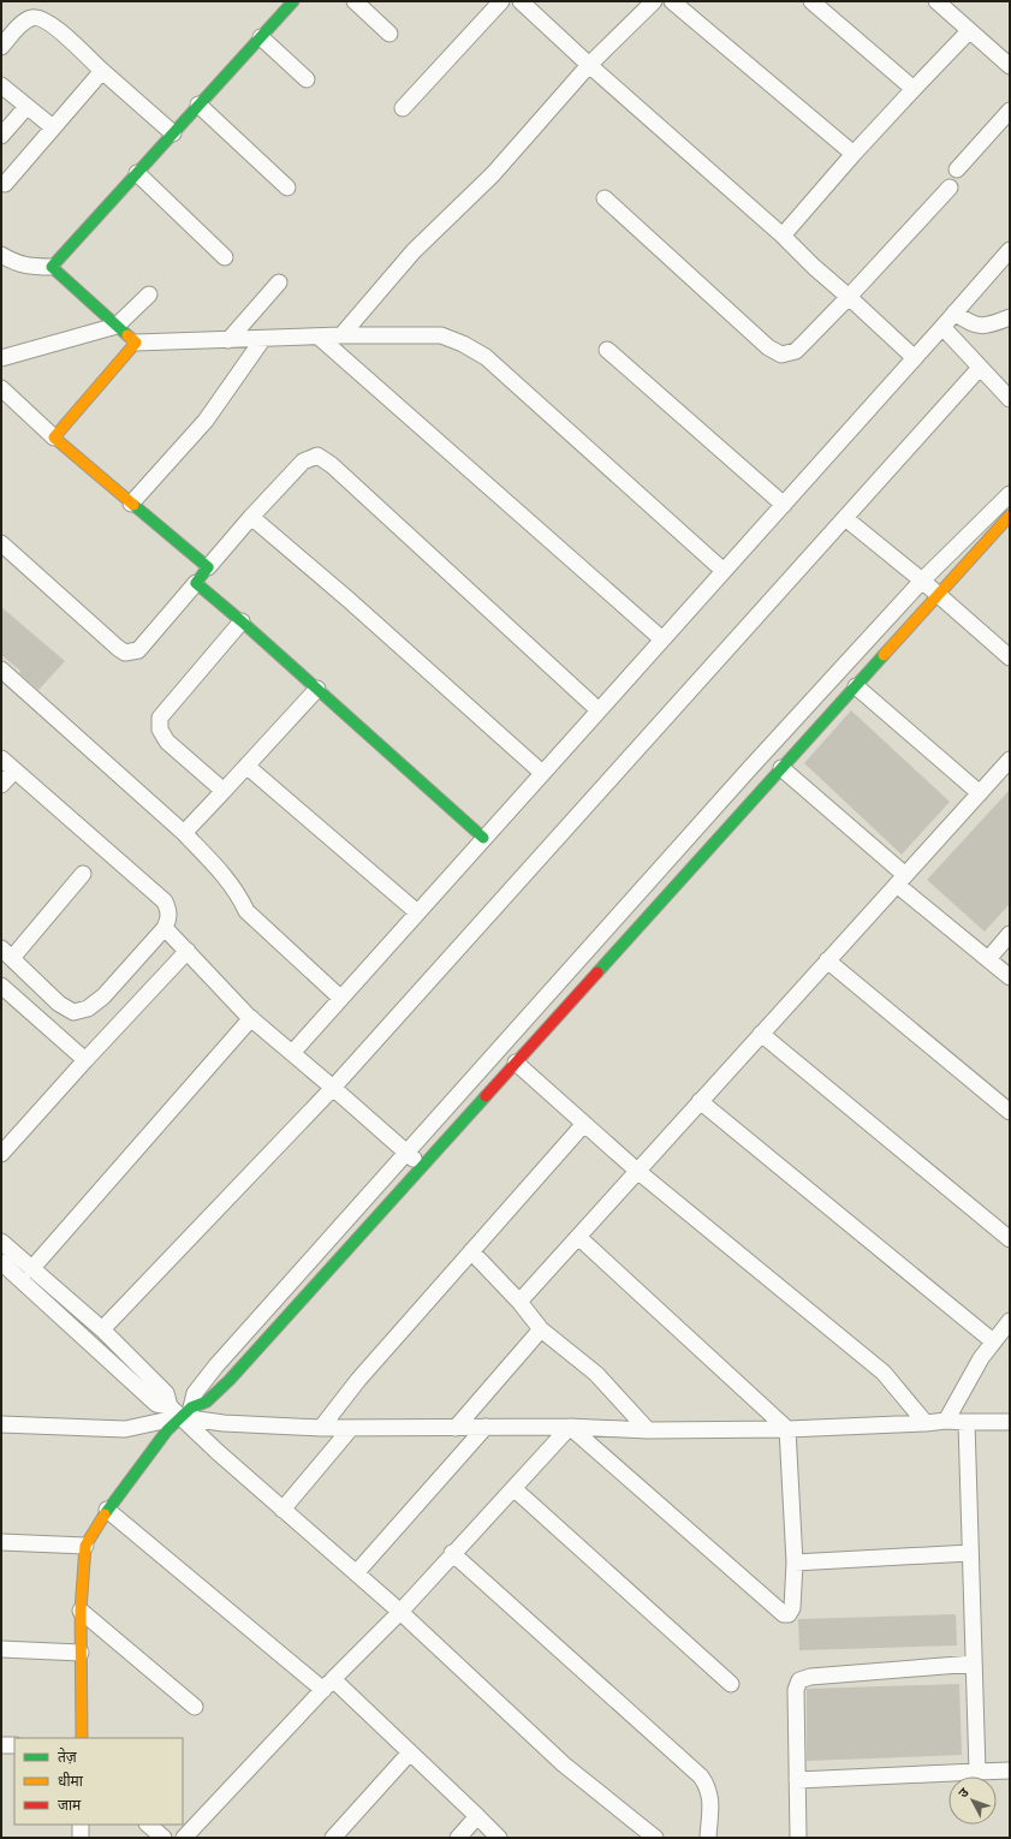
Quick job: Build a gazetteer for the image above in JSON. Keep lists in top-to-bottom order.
{
  "legend": ["तेज़", "धीमा", "जाम"],
  "north": "top left"
}
